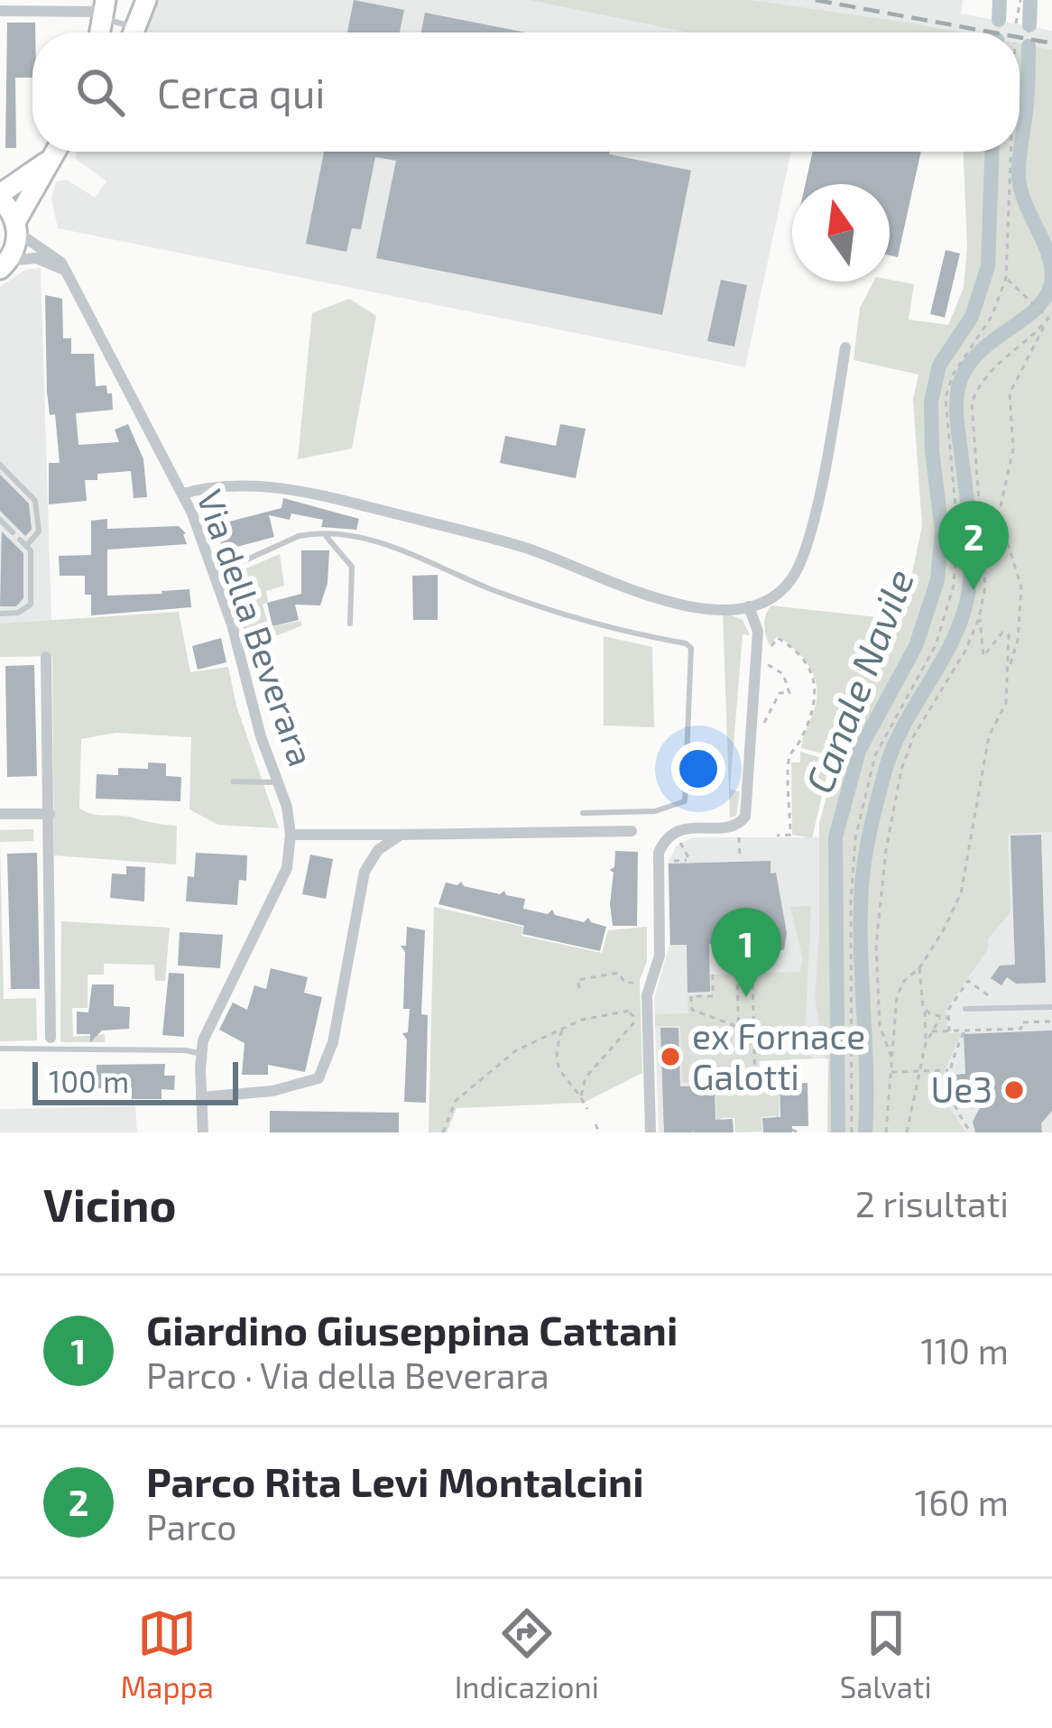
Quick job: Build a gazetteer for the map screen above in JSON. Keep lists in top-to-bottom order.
{
  "streets": {
    "street": ["Via della Beverara"]
  },
  "water": ["Canale Navile"],
  "places": ["ex Fornace Galotti", "Ue3"],
  "scale_bar": "100 m",
  "north": "top",
  "page": {
    "search": "Cerca qui",
    "pins": ["2", "1"],
    "scale": "100 m",
    "heading": ["Vicino", "2 risultati"],
    "list": [
      {
        "mark": "1",
        "name": "Giardino Giuseppina Cattani",
        "note": "Parco · Via della Beverara",
        "value": "110 m"
      },
      {
        "mark": "2",
        "name": "Parco Rita Levi Montalcini",
        "note": "Parco",
        "value": "160 m"
      }
    ],
    "nav": ["Mappa", "Indicazioni", "Salvati"]
  }
}
